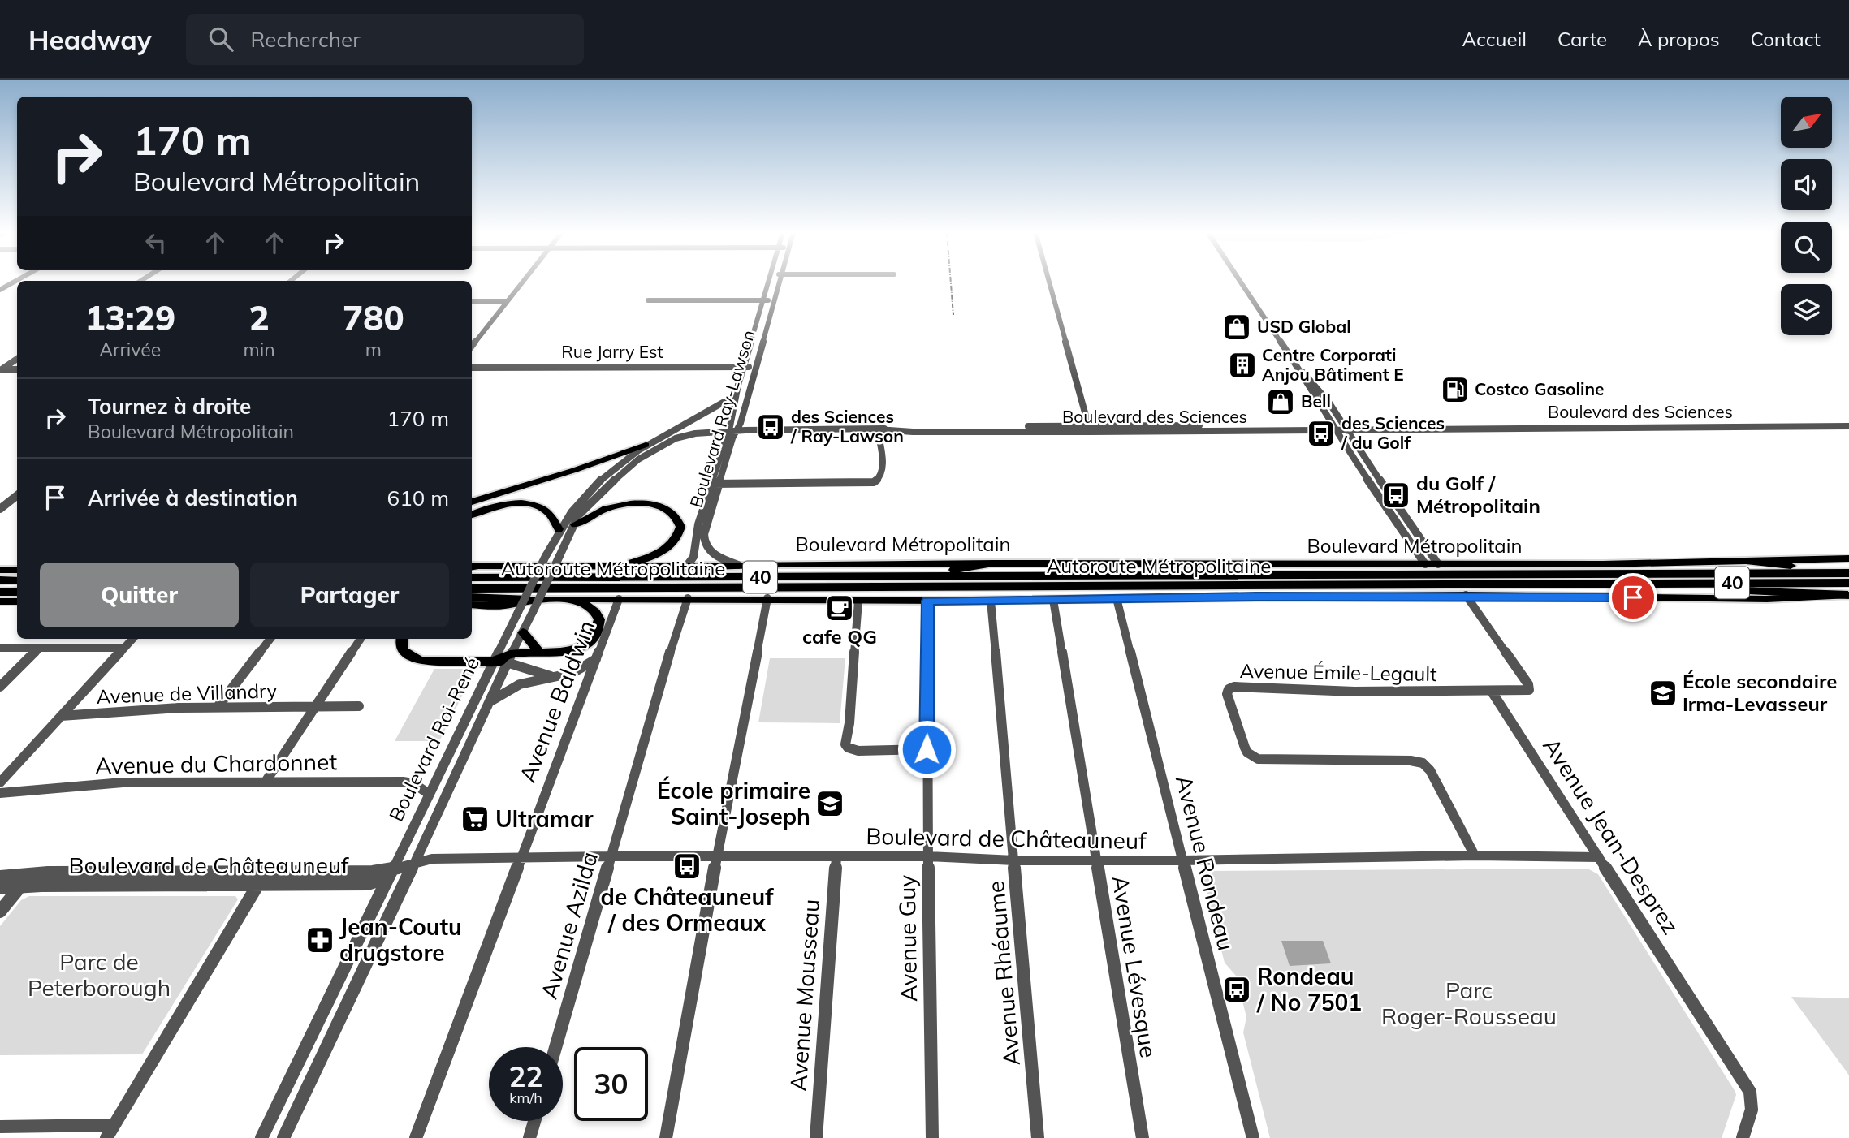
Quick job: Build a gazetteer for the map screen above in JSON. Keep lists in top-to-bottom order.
{
  "streets": {
    "highway": ["Autoroute Métropolitaine", "40"],
    "main road": ["Boulevard Métropolitain"],
    "street": [
      "Rue Jarry Est",
      "Boulevard des Sciences",
      "Boulevard Ray-Lawson",
      "Avenue Émile-Legault",
      "Avenue de Villandry",
      "Avenue Baldwin",
      "Boulevard Roi-René",
      "Avenue du Chardonnet",
      "Avenue Jean-Desprez",
      "Boulevard de Châteauneuf",
      "Avenue Rondeau",
      "Avenue Azilda",
      "Avenue Guy",
      "Avenue Lévesque",
      "Avenue Rhéaume",
      "Avenue Mousseau"
    ]
  },
  "crossings": [
    ["Rue Jarry Est", "Boulevard Ray-Lawson"],
    ["Boulevard des Sciences", "Boulevard Ray-Lawson"],
    ["Boulevard des Sciences", "Boulevard Roi-René"],
    ["Boulevard Ray-Lawson", "Boulevard Métropolitain"],
    ["Boulevard Ray-Lawson", "Boulevard Roi-René"],
    ["Avenue Émile-Legault", "Avenue Jean-Desprez"],
    ["Avenue Émile-Legault", "Boulevard de Châteauneuf"],
    ["Avenue Baldwin", "Boulevard de Châteauneuf"],
    ["Boulevard Roi-René", "Avenue du Chardonnet"],
    ["Boulevard Roi-René", "Boulevard de Châteauneuf"],
    ["Avenue Jean-Desprez", "Boulevard de Châteauneuf"],
    ["Boulevard de Châteauneuf", "Avenue Rondeau"],
    ["Boulevard de Châteauneuf", "Avenue Azilda"],
    ["Boulevard de Châteauneuf", "Avenue Guy"],
    ["Boulevard de Châteauneuf", "Avenue Lévesque"],
    ["Boulevard de Châteauneuf", "Avenue Rhéaume"],
    ["Boulevard de Châteauneuf", "Avenue Mousseau"]
  ],
  "parks": ["Parc de Peterborough", "Parc Roger-Rousseau"],
  "places": {
    "shop": ["USD Global", "Bell"],
    "building": ["Centre Corporati Anjou Bâtiment E"],
    "fuel station": ["Costco Gasoline"],
    "bus stop": [
      "des Sciences / Ray-Lawson",
      "des Sciences / du Golf",
      "du Golf / Métropolitain",
      "de Châteauneuf / des Ormeaux",
      "Rondeau / No 7501"
    ],
    "cafe": ["cafe QG"],
    "school or university": ["École secondaire Irma-Levasseur", "École primaire Saint-Joseph"],
    "supermarket": ["Ultramar"],
    "pharmacy": ["Jean-Coutu drugstore"]
  },
  "north": "top right",
  "page": {
    "header": "Headway",
    "search": "Rechercher",
    "nav": [
      "Accueil",
      "Carte",
      "À propos",
      "Contact"
    ],
    "turn": ["170 m", "Boulevard Métropolitain"],
    "eta": [
      "13:29",
      "Arrivée",
      "2",
      "min",
      "780",
      "m"
    ],
    "list": [
      {
        "name": "Tournez à droite",
        "note": "Boulevard Métropolitain",
        "value": "170 m"
      },
      {
        "name": "Arrivée à destination",
        "value": "610 m"
      }
    ],
    "buttons": ["Quitter", "Partager"],
    "speed": "22 km/h",
    "limit": "30"
  }
}
